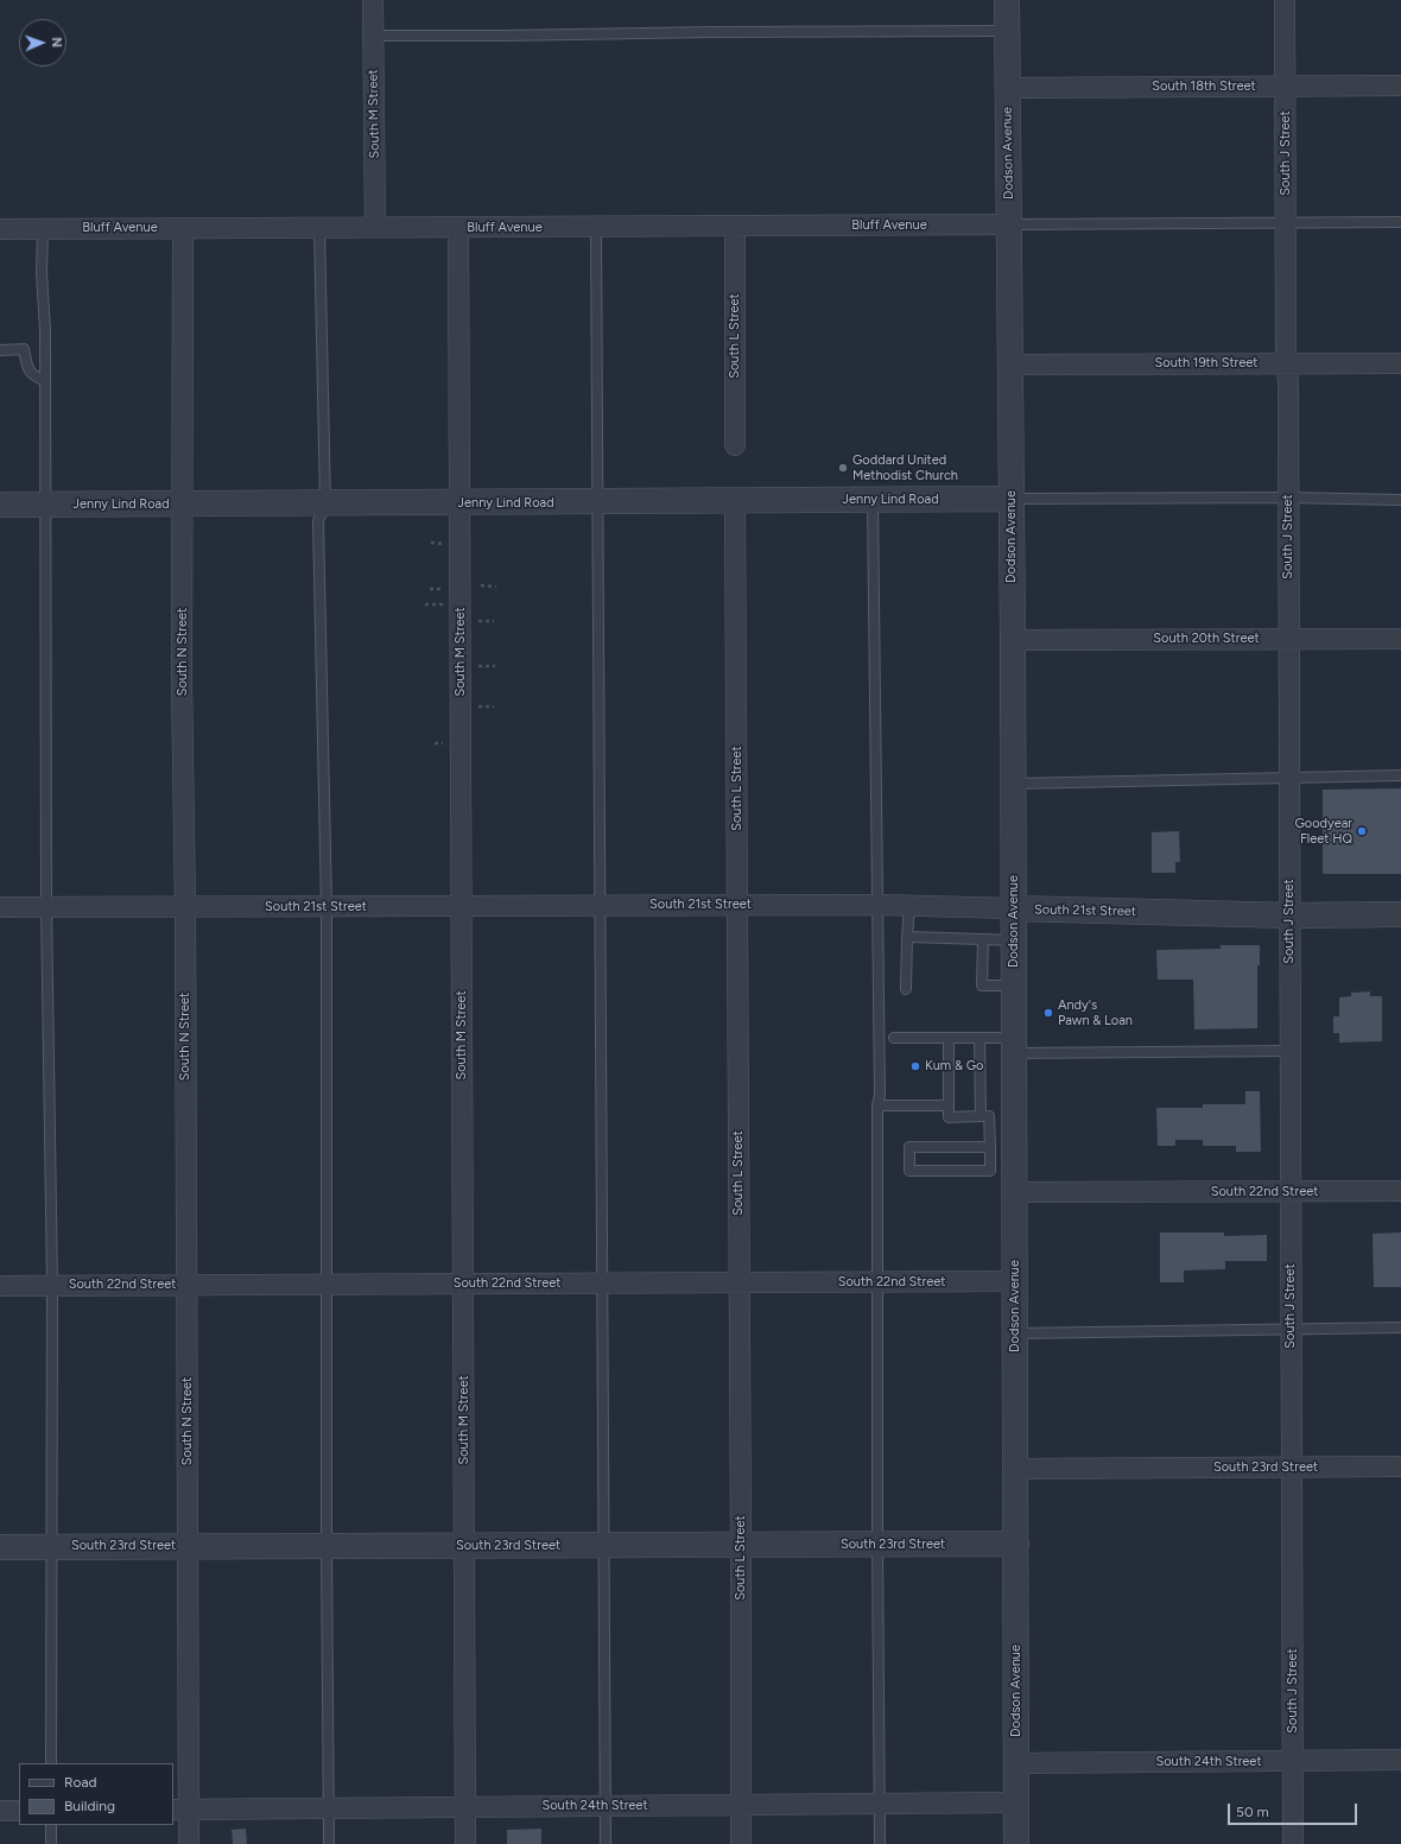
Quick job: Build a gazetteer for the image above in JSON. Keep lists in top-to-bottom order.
{
  "streets": {
    "street": [
      "South 18th Street",
      "South M Street",
      "Dodson Avenue",
      "South J Street",
      "Bluff Avenue",
      "South L Street",
      "South 19th Street",
      "Jenny Lind Road",
      "South 20th Street",
      "South N Street",
      "South 21st Street",
      "South 22nd Street",
      "South 23rd Street",
      "South 24th Street"
    ]
  },
  "crossings": [
    ["South 18th Street", "Dodson Avenue"],
    ["South 18th Street", "South J Street"],
    ["South M Street", "Bluff Avenue"],
    ["South M Street", "Jenny Lind Road"],
    ["South M Street", "South 21st Street"],
    ["South M Street", "South 22nd Street"],
    ["South M Street", "South 23rd Street"],
    ["South M Street", "South 24th Street"],
    ["Dodson Avenue", "Bluff Avenue"],
    ["Dodson Avenue", "South 19th Street"],
    ["Dodson Avenue", "Jenny Lind Road"],
    ["Dodson Avenue", "South 20th Street"],
    ["Dodson Avenue", "South 21st Street"],
    ["Dodson Avenue", "South 22nd Street"],
    ["Dodson Avenue", "South 23rd Street"],
    ["Dodson Avenue", "South 24th Street"],
    ["South J Street", "South 19th Street"],
    ["South J Street", "South 20th Street"],
    ["South J Street", "South 21st Street"],
    ["South J Street", "South 22nd Street"],
    ["South J Street", "South 23rd Street"],
    ["South J Street", "South 24th Street"],
    ["Bluff Avenue", "South L Street"],
    ["Bluff Avenue", "South N Street"],
    ["South L Street", "Jenny Lind Road"],
    ["South L Street", "South 21st Street"],
    ["South L Street", "South 22nd Street"],
    ["South L Street", "South 23rd Street"],
    ["South L Street", "South 24th Street"],
    ["Jenny Lind Road", "South N Street"],
    ["South N Street", "South 21st Street"],
    ["South N Street", "South 22nd Street"],
    ["South N Street", "South 23rd Street"],
    ["South N Street", "South 24th Street"]
  ],
  "places": [
    "Goddard United Methodist Church",
    "Goodyear Fleet HQ",
    "Andy's Pawn & Loan",
    "Kum & Go"
  ],
  "legend": ["Road", "Building"],
  "scale_bar": "50 m",
  "north": "right"
}
